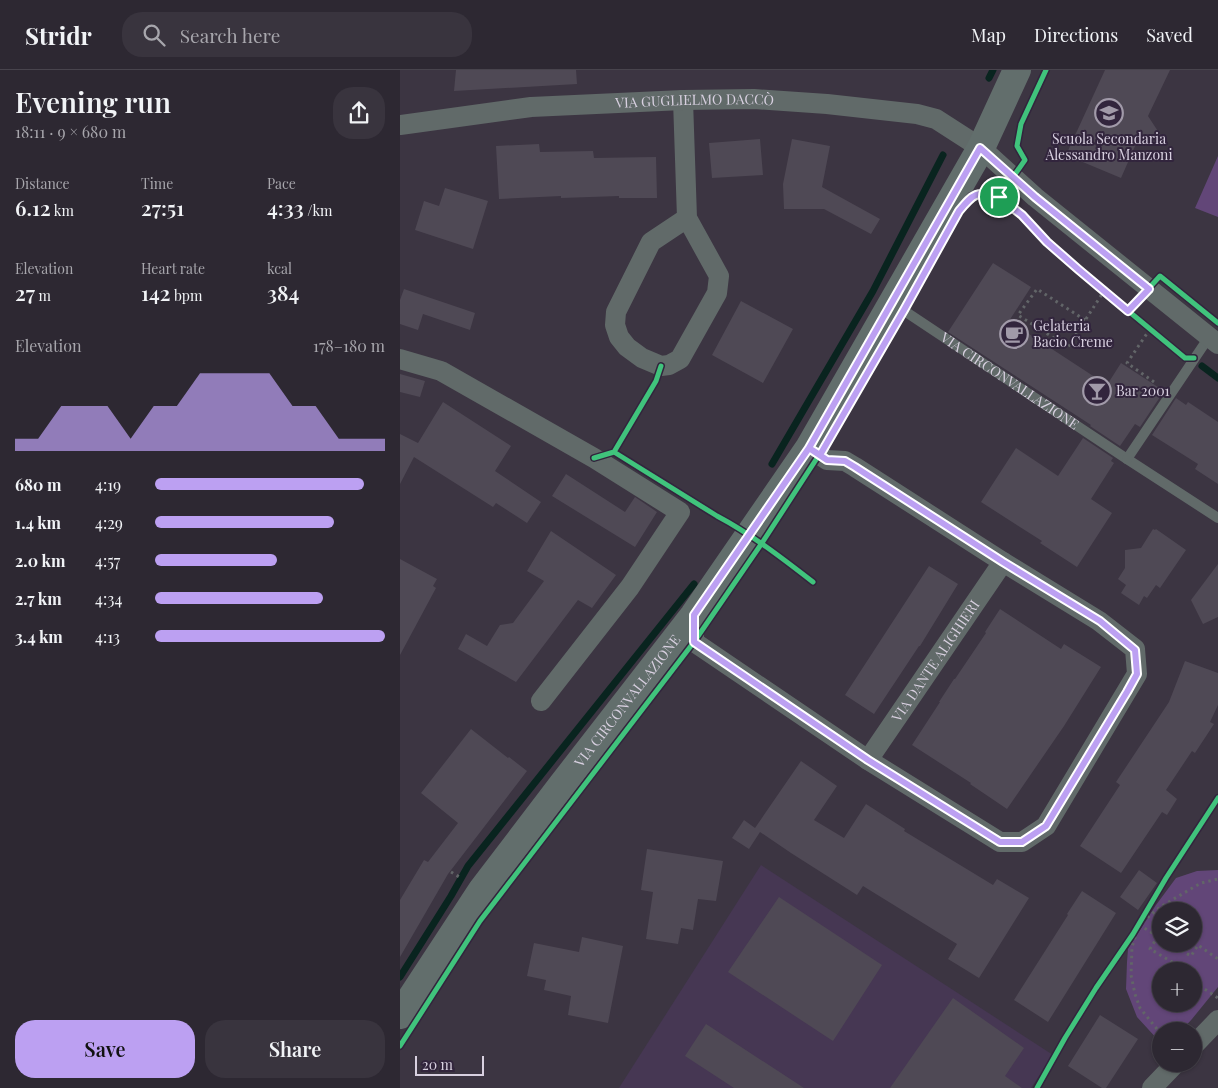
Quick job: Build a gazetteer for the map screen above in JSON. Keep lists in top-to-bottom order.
{
  "streets": {
    "street": ["VIA GUGLIELMO DACCÒ", "VIA CIRCONVALLAZIONE", "VIA DANTE ALIGHIERI"]
  },
  "crossings": [
    ["VIA GUGLIELMO DACCÒ", "VIA CIRCONVALLAZIONE"]
  ],
  "places": {
    "school or university": ["Scuola Secondaria Alessandro Manzoni"],
    "cafe": ["Gelateria Bacio Creme"],
    "bar": ["Bar 2001"]
  },
  "scale_bar": "20 m",
  "page": {
    "header": "Stridr",
    "search": "Search here",
    "nav": ["Map", "Directions", "Saved"],
    "heading": ["Evening run", "18:11 · 9 × 680 m"],
    "stats": [
      ["Distance", "6.12 km"],
      ["Time", "27:51"],
      ["Pace", "4:33 /km"],
      ["Elevation", "27 m"],
      ["Heart rate", "142 bpm"],
      ["kcal", "384"]
    ],
    "chart": ["Elevation", "178–180 m"],
    "list": [
      {
        "name": "680 m",
        "note": "4:19"
      },
      {
        "name": "1.4 km",
        "note": "4:29"
      },
      {
        "name": "2.0 km",
        "note": "4:57"
      },
      {
        "name": "2.7 km",
        "note": "4:34"
      },
      {
        "name": "3.4 km",
        "note": "4:13"
      }
    ],
    "map_buttons": ["+", "−"],
    "buttons": ["Save", "Share"],
    "scale": "20 m"
  }
}
